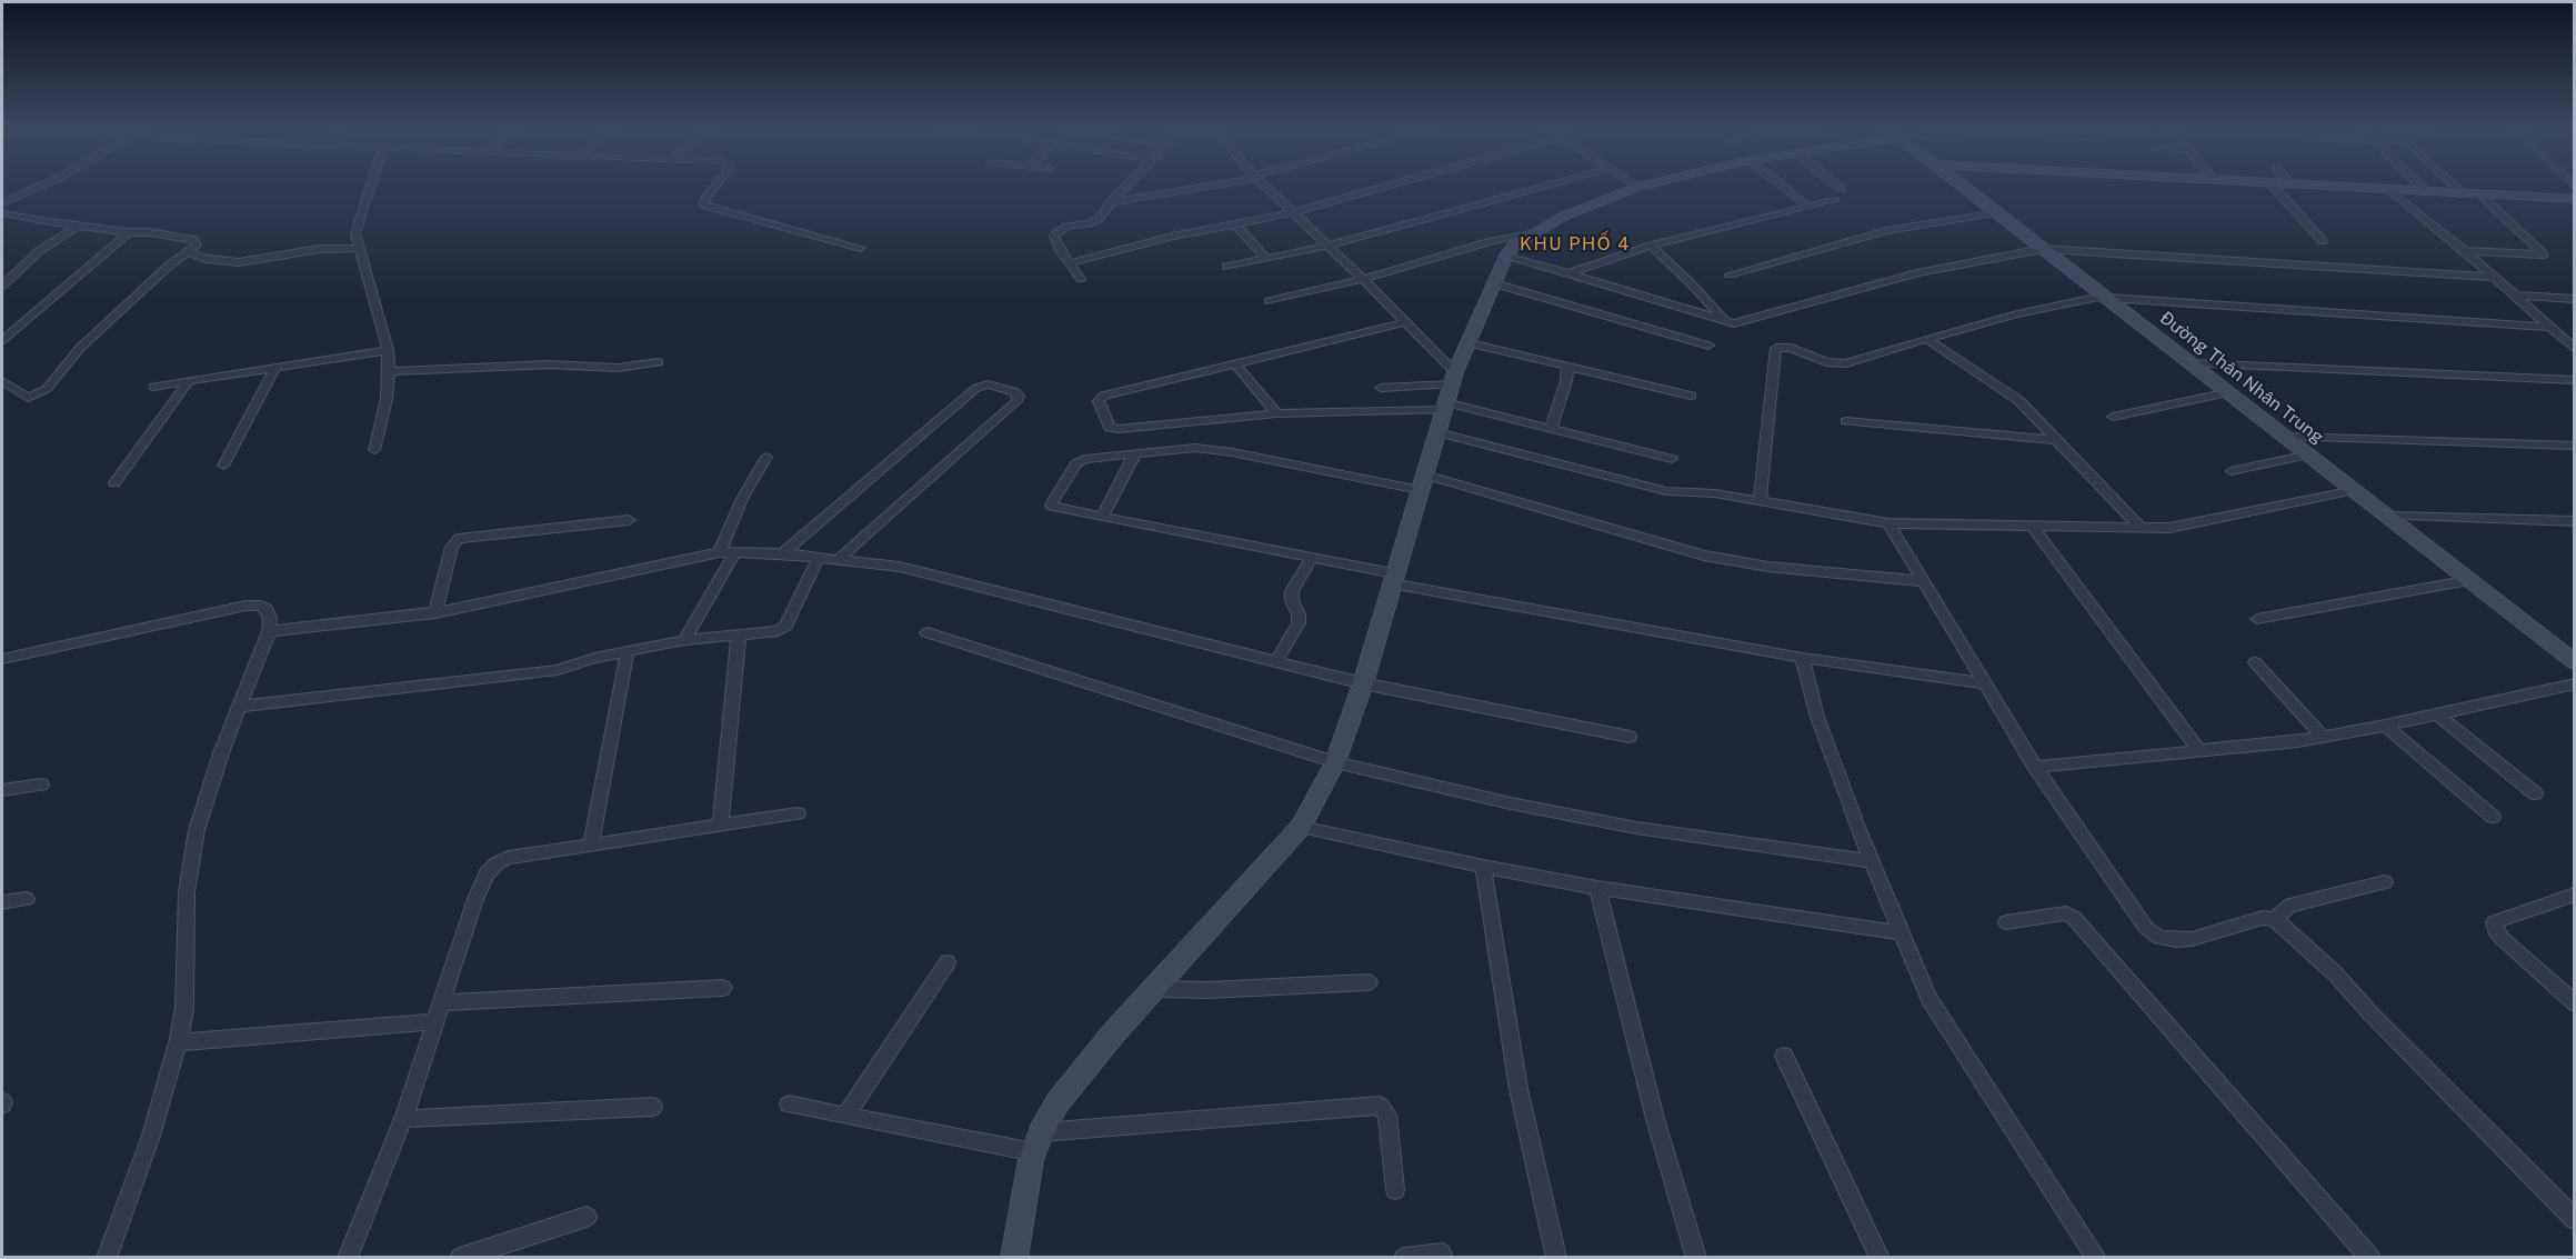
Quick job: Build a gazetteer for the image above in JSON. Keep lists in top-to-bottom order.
{
  "streets": {
    "street": ["Đường Thân Nhân Trung"]
  },
  "districts": ["KHU PHỐ 4"]
}
